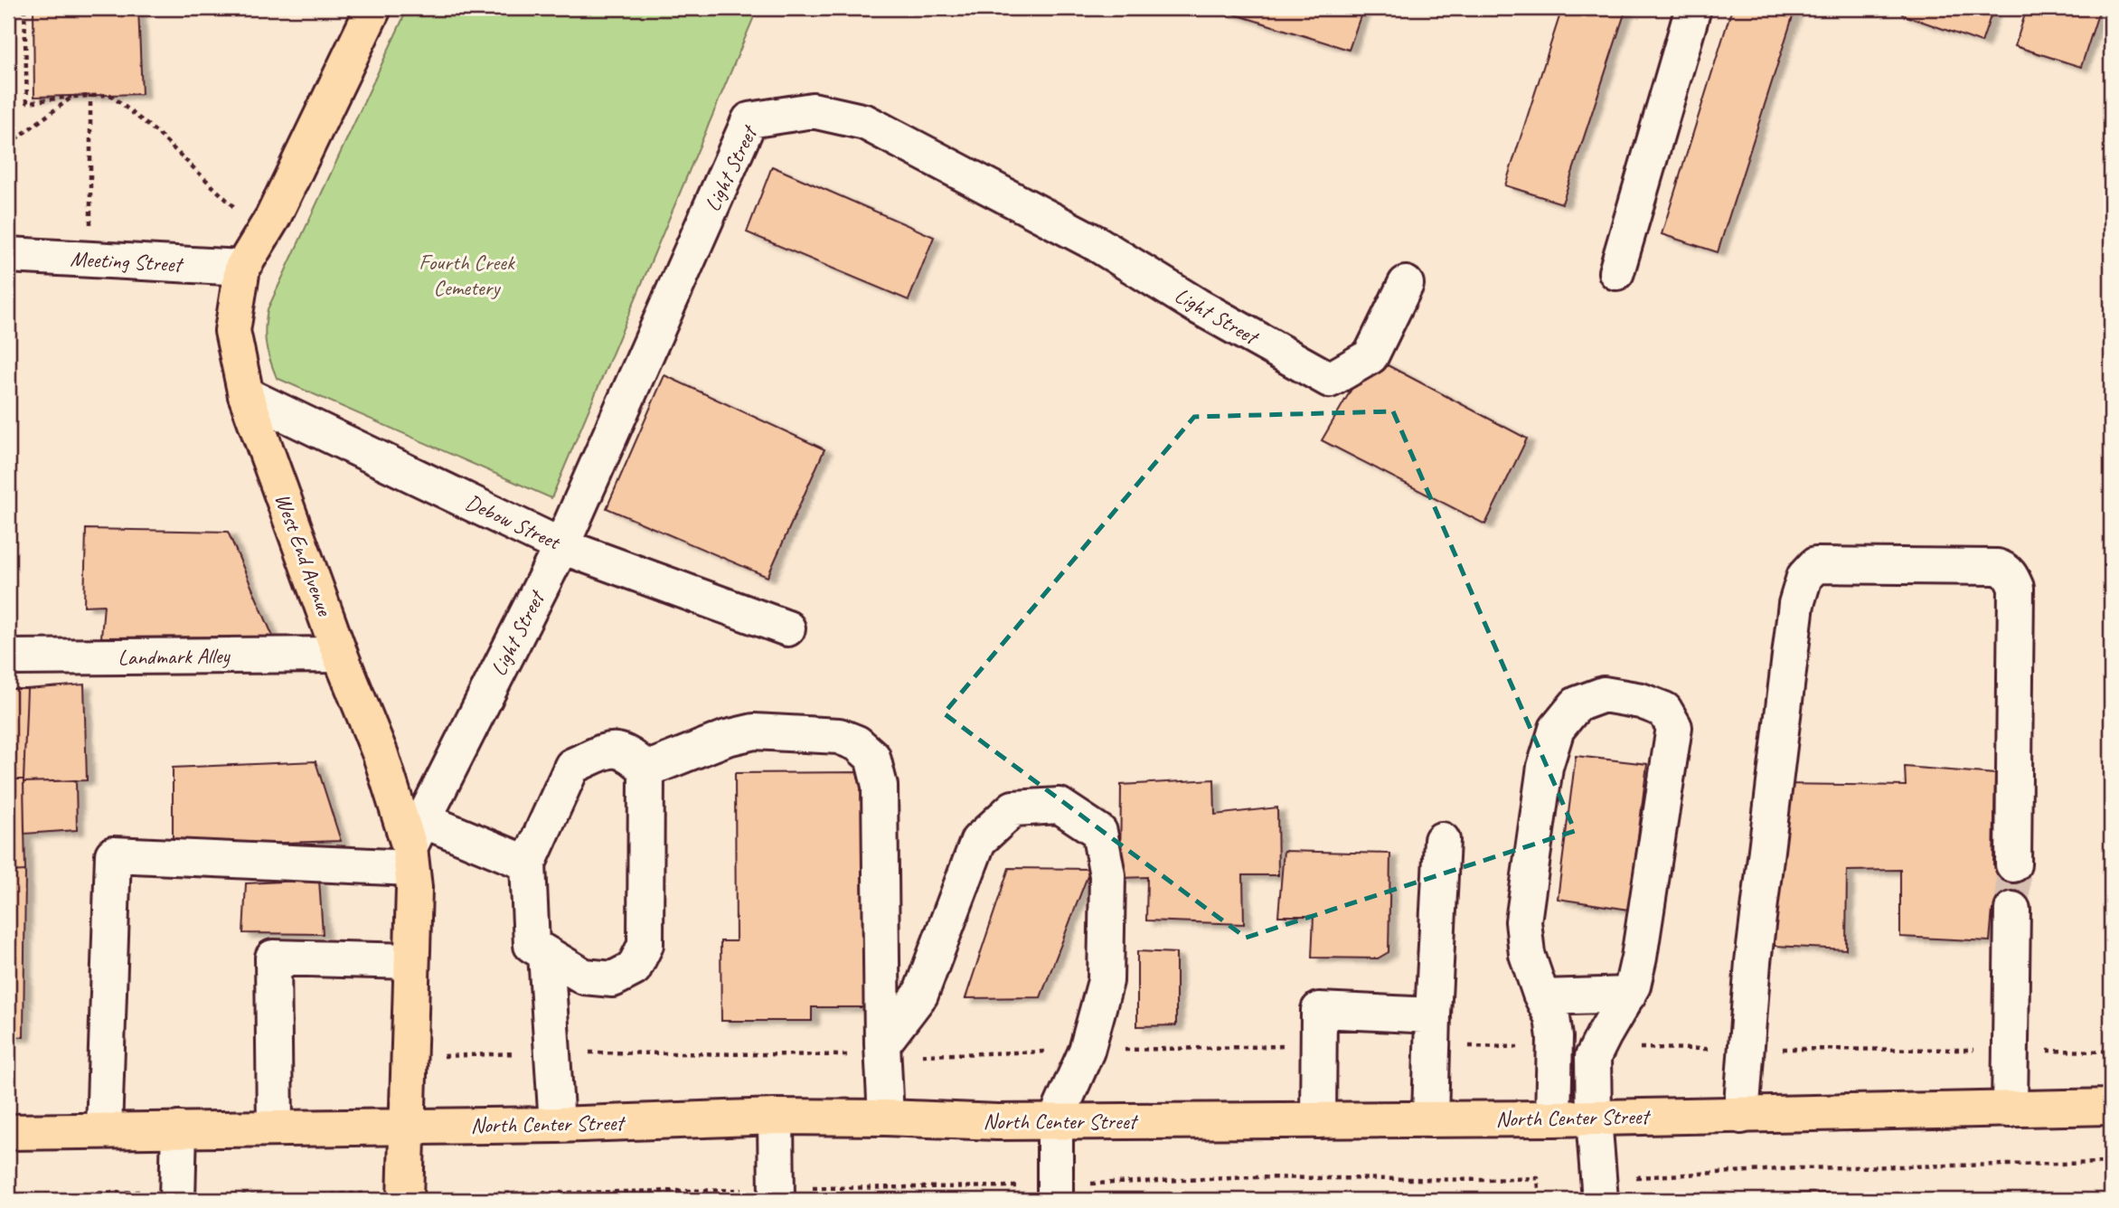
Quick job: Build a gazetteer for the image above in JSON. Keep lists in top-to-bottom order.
{
  "streets": {
    "main road": ["West End Avenue", "North Center Street"],
    "street": [
      "Light Street",
      "Meeting Street",
      "Debow Street",
      "Landmark Alley"
    ]
  },
  "crossings": [
    ["Light Street", "Debow Street"],
    ["Light Street", "West End Avenue"],
    ["Meeting Street", "West End Avenue"],
    ["Debow Street", "West End Avenue"],
    ["West End Avenue", "Landmark Alley"],
    ["West End Avenue", "North Center Street"]
  ],
  "parks": ["Fourth Creek Cemetery"]
}
